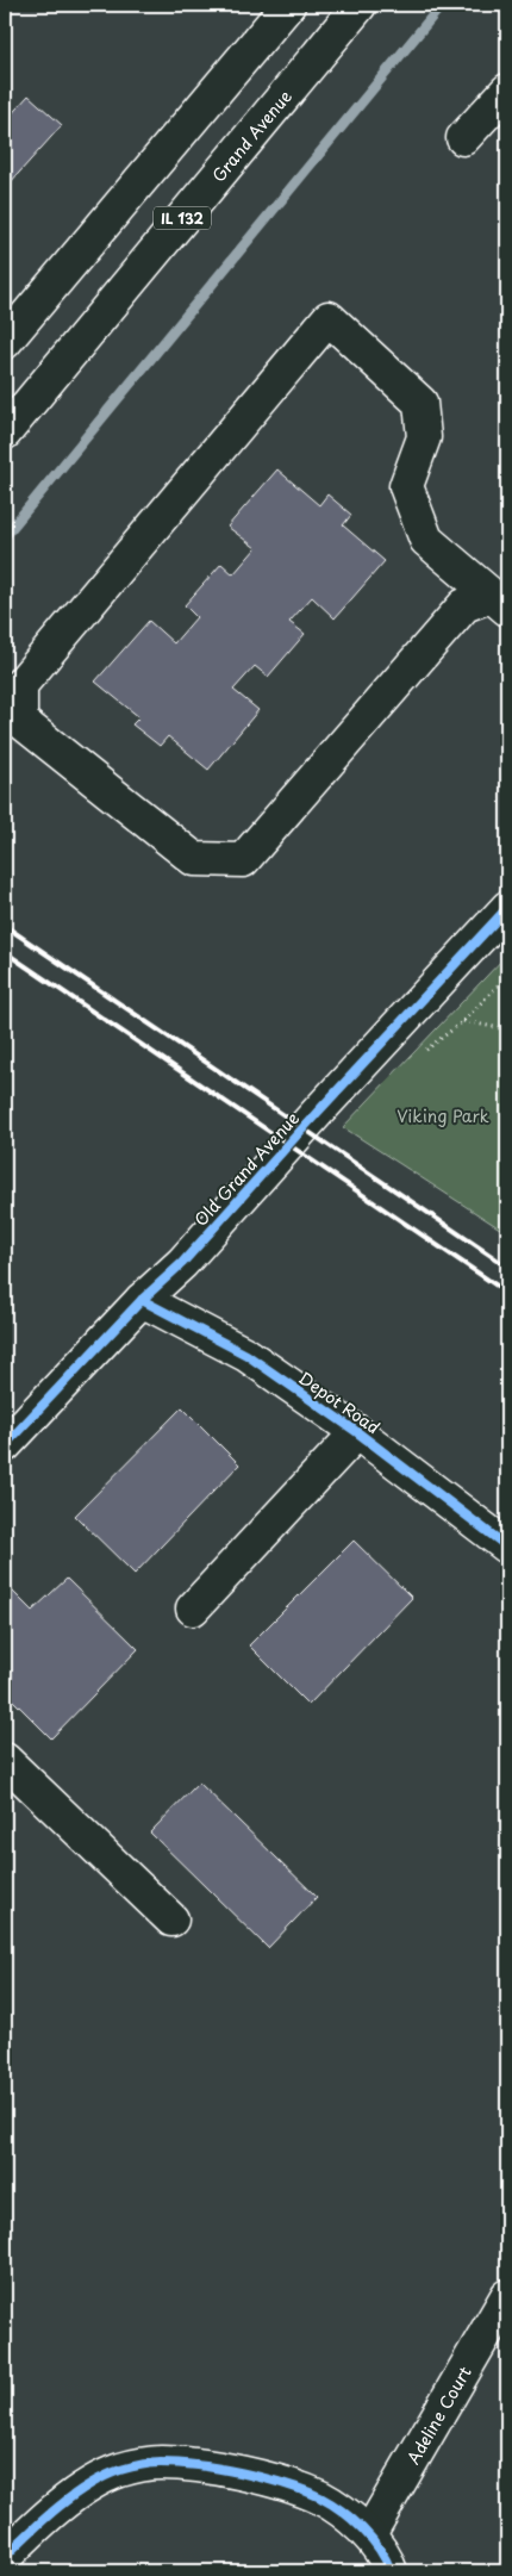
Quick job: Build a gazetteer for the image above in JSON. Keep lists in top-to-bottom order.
{
  "streets": {
    "street": [
      "Grand Avenue",
      "IL 132",
      "Old Grand Avenue",
      "Depot Road",
      "Adeline Court"
    ]
  },
  "crossings": [
    ["Old Grand Avenue", "Depot Road"]
  ],
  "parks": ["Viking Park"]
}
